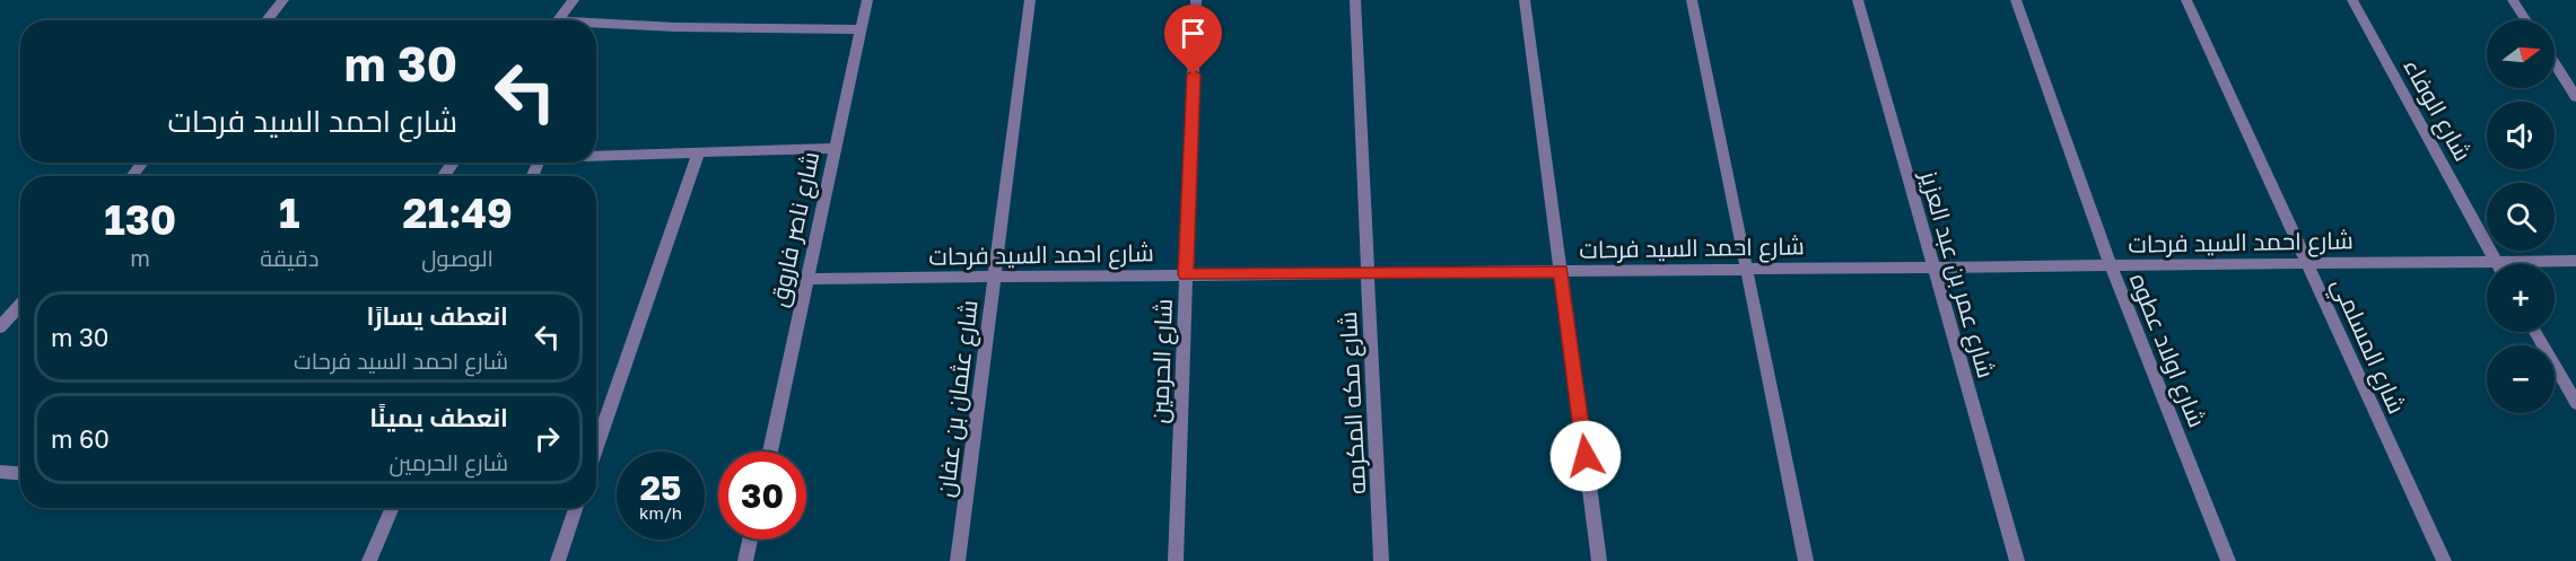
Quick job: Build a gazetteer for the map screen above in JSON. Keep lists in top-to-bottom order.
{
  "streets": {
    "street": [
      "شارع الوفاء",
      "شارع ناصر فاروق",
      "شارع احمد السيد فرحات",
      "شارع عمر بن عبد العزيز",
      "شارع المسلمي",
      "شارع اولاد عطوه",
      "شارع الحرمين",
      "شارع عثمان بن عفان",
      "شارع مكه المكرمه"
    ]
  },
  "crossings": [
    ["شارع الوفاء", "شارع احمد السيد فرحات"],
    ["شارع ناصر فاروق", "شارع احمد السيد فرحات"],
    ["شارع احمد السيد فرحات", "شارع عمر بن عبد العزيز"],
    ["شارع احمد السيد فرحات", "شارع المسلمي"],
    ["شارع احمد السيد فرحات", "شارع اولاد عطوه"],
    ["شارع احمد السيد فرحات", "شارع الحرمين"],
    ["شارع احمد السيد فرحات", "شارع عثمان بن عفان"],
    ["شارع احمد السيد فرحات", "شارع مكه المكرمه"]
  ],
  "north": "right",
  "page": {
    "map_buttons": ["+", "−"],
    "turn": ["30 m", "شارع احمد السيد فرحات"],
    "eta": [
      "21:49",
      "الوصول",
      "1",
      "دقيقة",
      "130",
      "m"
    ],
    "list": [
      {
        "name": "انعطف يسارًا",
        "note": "شارع احمد السيد فرحات",
        "value": "30 m"
      },
      {
        "name": "انعطف يمينًا",
        "note": "شارع الحرمين",
        "value": "60 m"
      }
    ],
    "speed": "25 km/h",
    "limit": "30"
  }
}
